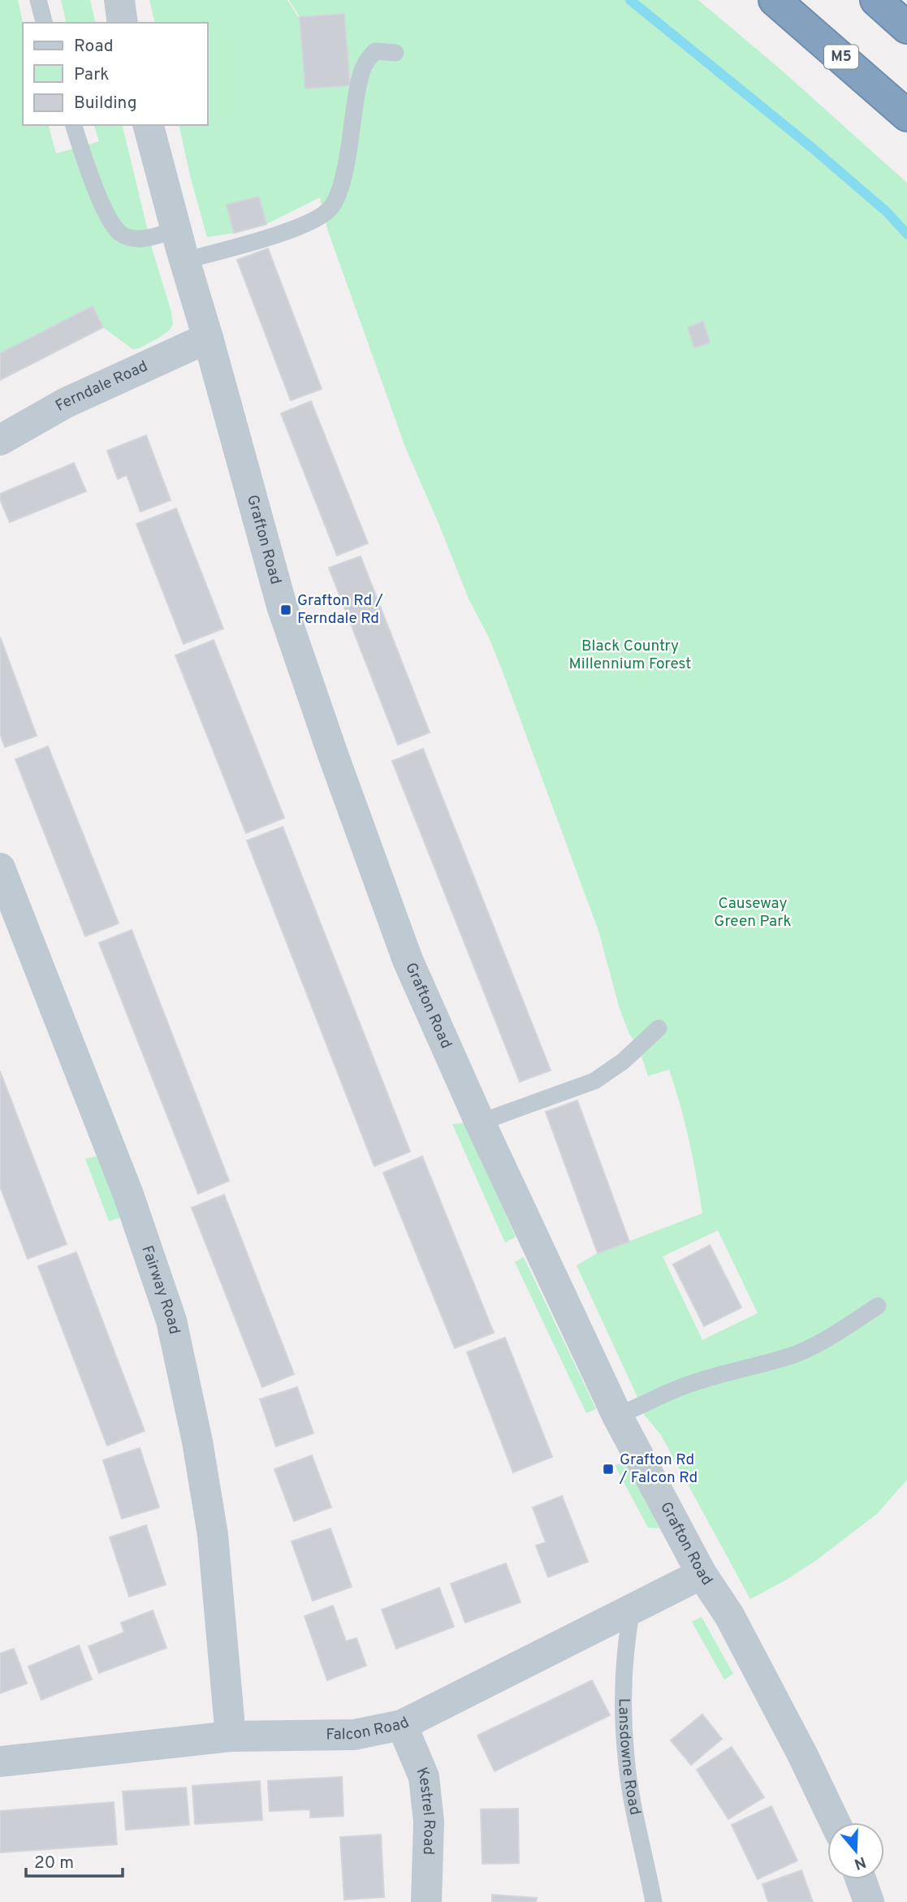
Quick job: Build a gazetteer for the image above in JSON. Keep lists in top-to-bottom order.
{
  "streets": {
    "highway": ["M5"],
    "street": [
      "Ferndale Road",
      "Grafton Road",
      "Fairway Road",
      "Falcon Road",
      "Kestrel Road"
    ],
    "lane": ["Lansdowne Road"]
  },
  "crossings": [
    ["Ferndale Road", "Grafton Road"],
    ["Grafton Road", "Falcon Road"],
    ["Fairway Road", "Falcon Road"],
    ["Falcon Road", "Lansdowne Road"],
    ["Falcon Road", "Kestrel Road"]
  ],
  "parks": ["Black Country Millennium Forest", "Causeway Green Park"],
  "places": {
    "transit": ["Grafton Rd / Ferndale Rd", "Grafton Rd / Falcon Rd"]
  },
  "legend": ["Road", "Park", "Building"],
  "scale_bar": "20 m",
  "north": "bottom"
}
